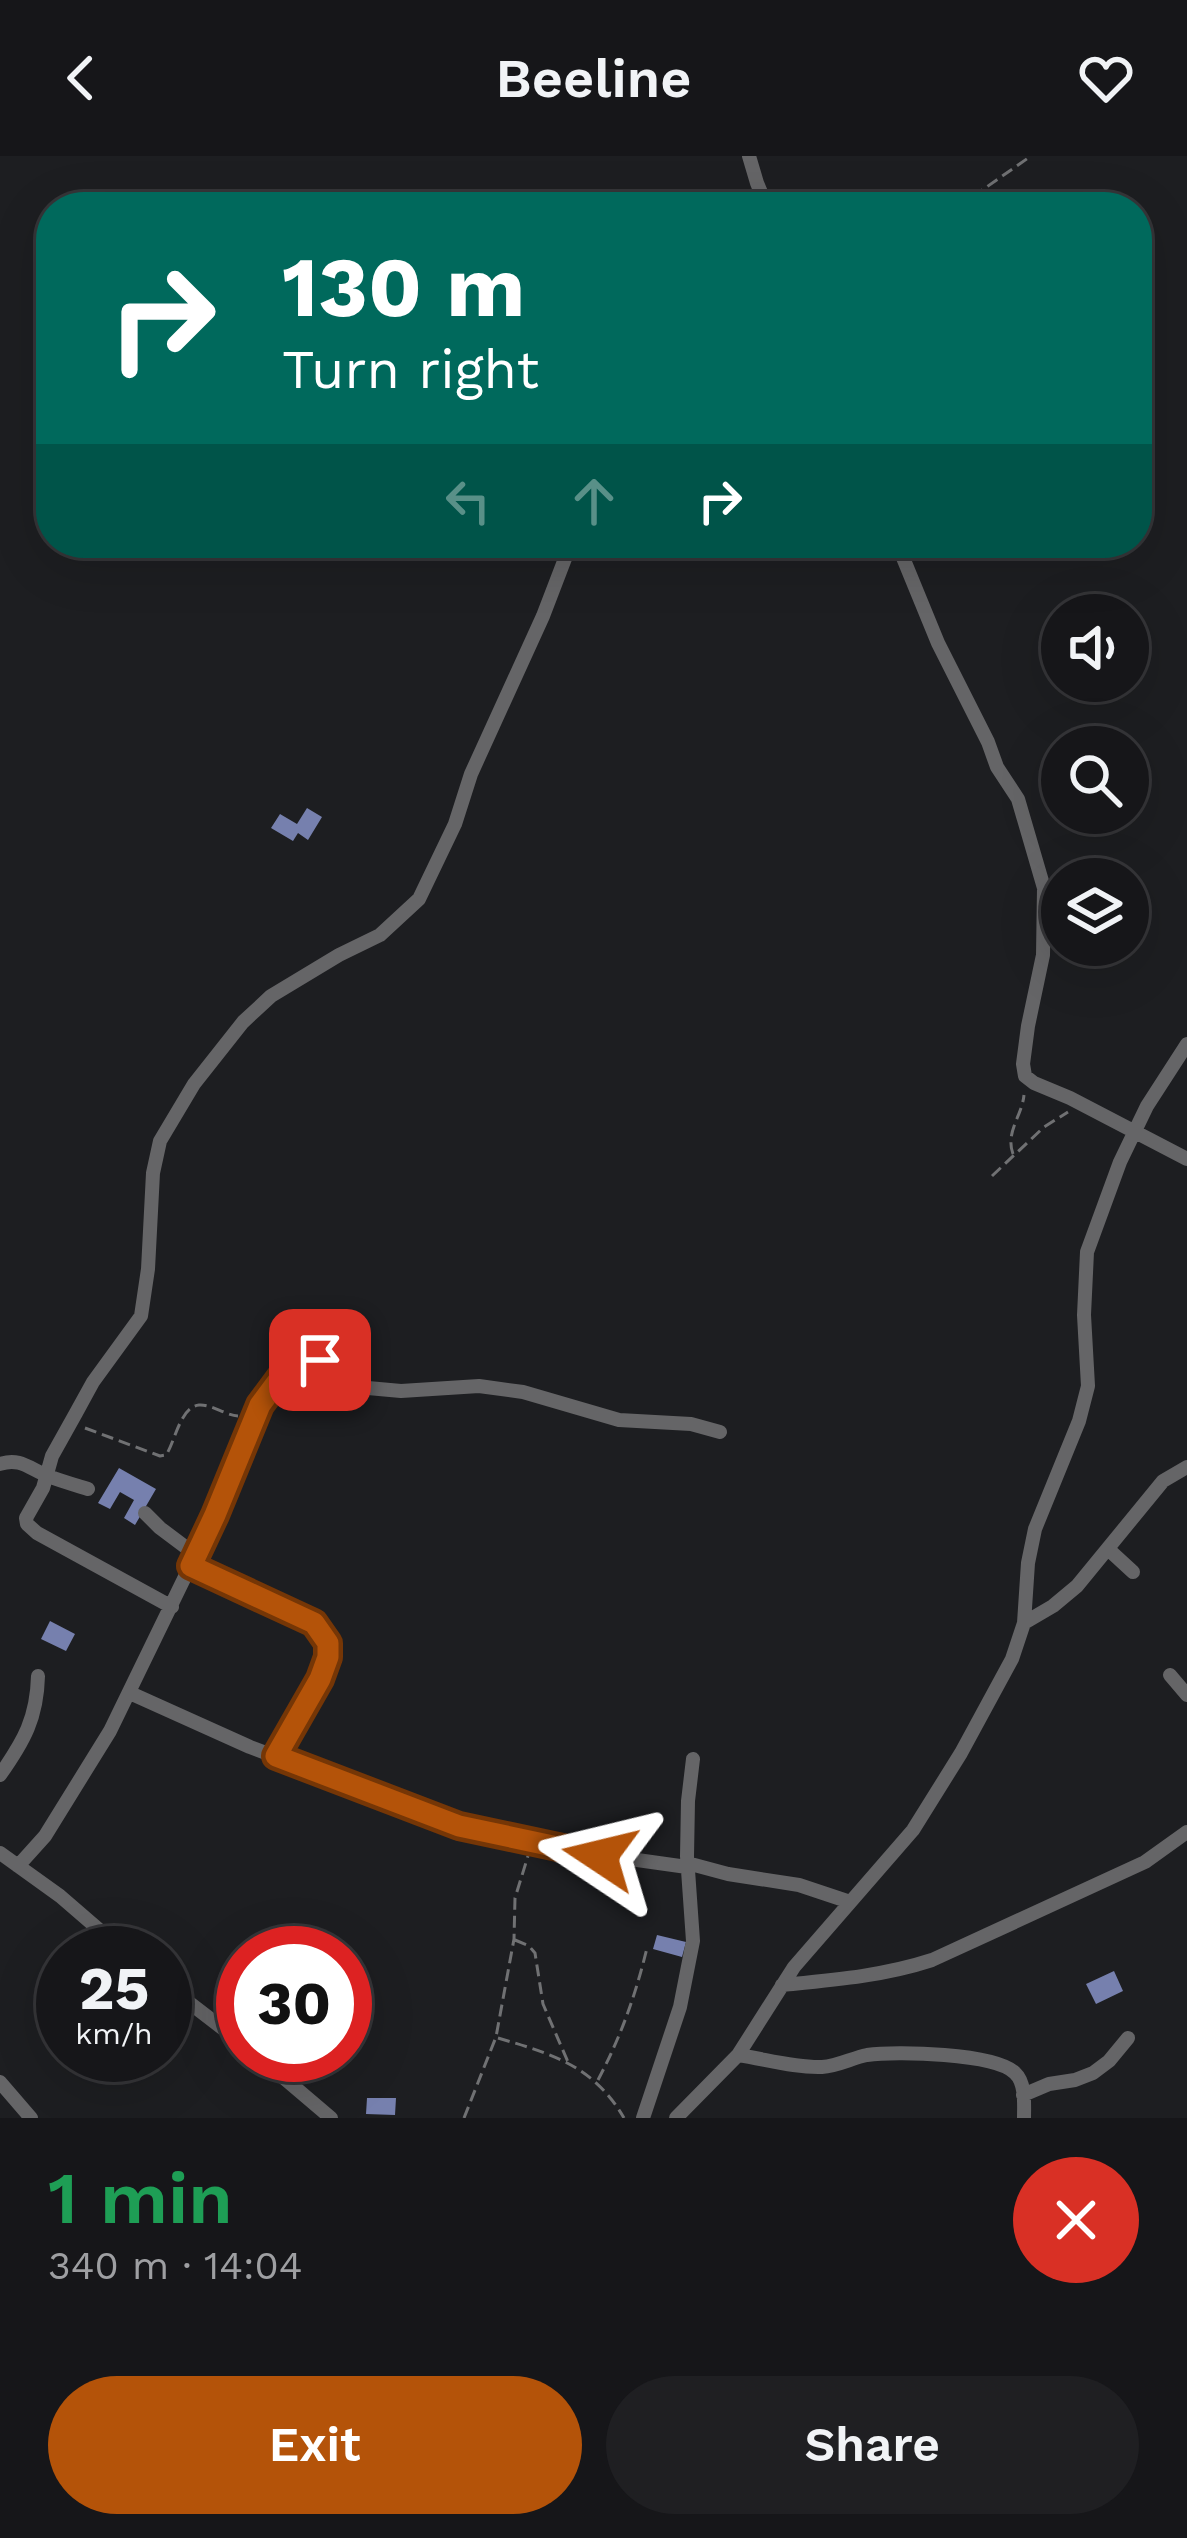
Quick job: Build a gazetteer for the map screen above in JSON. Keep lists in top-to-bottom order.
{
  "page": {
    "header": "Beeline",
    "turn": ["130 m", "Turn right"],
    "speed": "25 km/h",
    "limit": "30",
    "heading": ["1 min", "340 m · 14:04"],
    "buttons": ["Exit", "Share"]
  }
}
